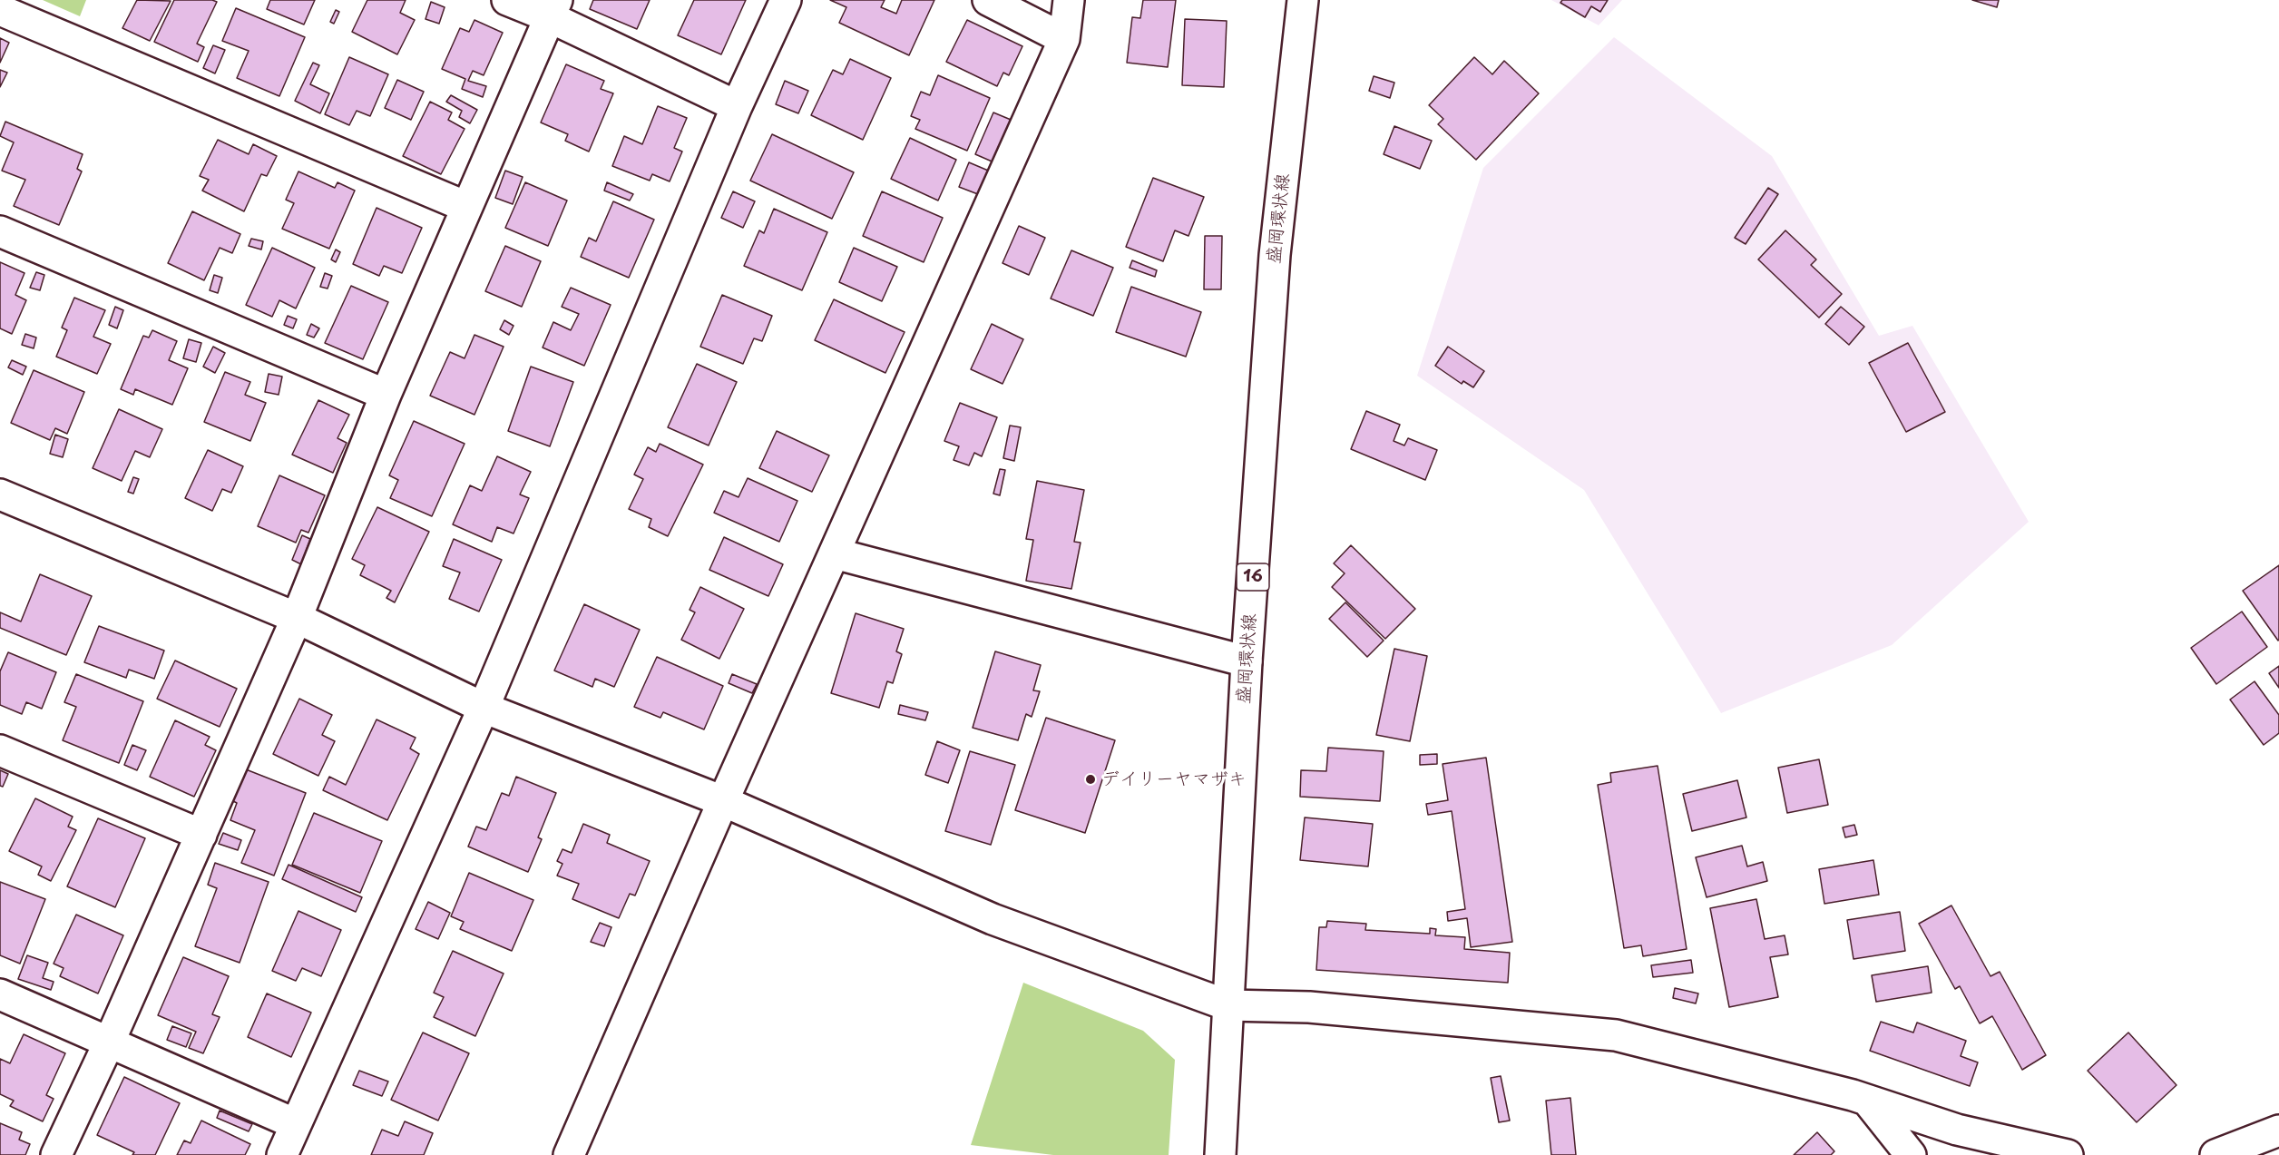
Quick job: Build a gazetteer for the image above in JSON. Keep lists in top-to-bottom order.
{
  "streets": {
    "street": ["盛岡環状線", "16"]
  },
  "places": ["デイリーヤマザキ"]
}
